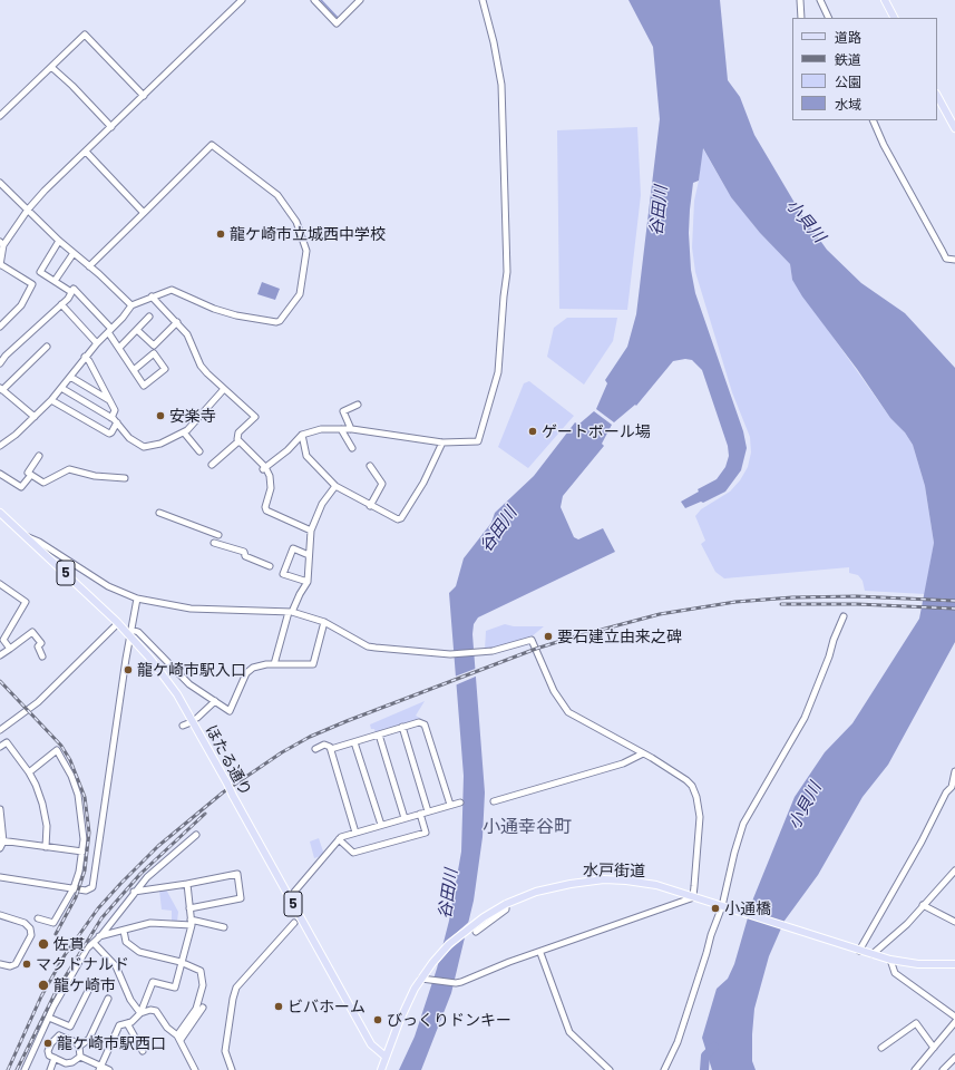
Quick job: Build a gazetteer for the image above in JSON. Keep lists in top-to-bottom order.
{
  "streets": {
    "main road": ["5", "ほたる通り", "水戸街道"]
  },
  "crossings": [
    ["ほたる通り", "水戸街道"]
  ],
  "districts": ["小通幸谷町"],
  "water": ["谷田川", "小貝川"],
  "places": [
    "龍ケ崎市立城西中学校",
    "安楽寺",
    "ゲートボール場",
    "要石建立由来之碑",
    "龍ケ崎市駅入口",
    "小通橋",
    "佐貫",
    "マクドナルド",
    "龍ケ崎市",
    "ビバホーム",
    "びっくりドンキー",
    "龍ケ崎市駅西口"
  ],
  "legend": [
    "道路",
    "鉄道",
    "公園",
    "水域"
  ]
}
